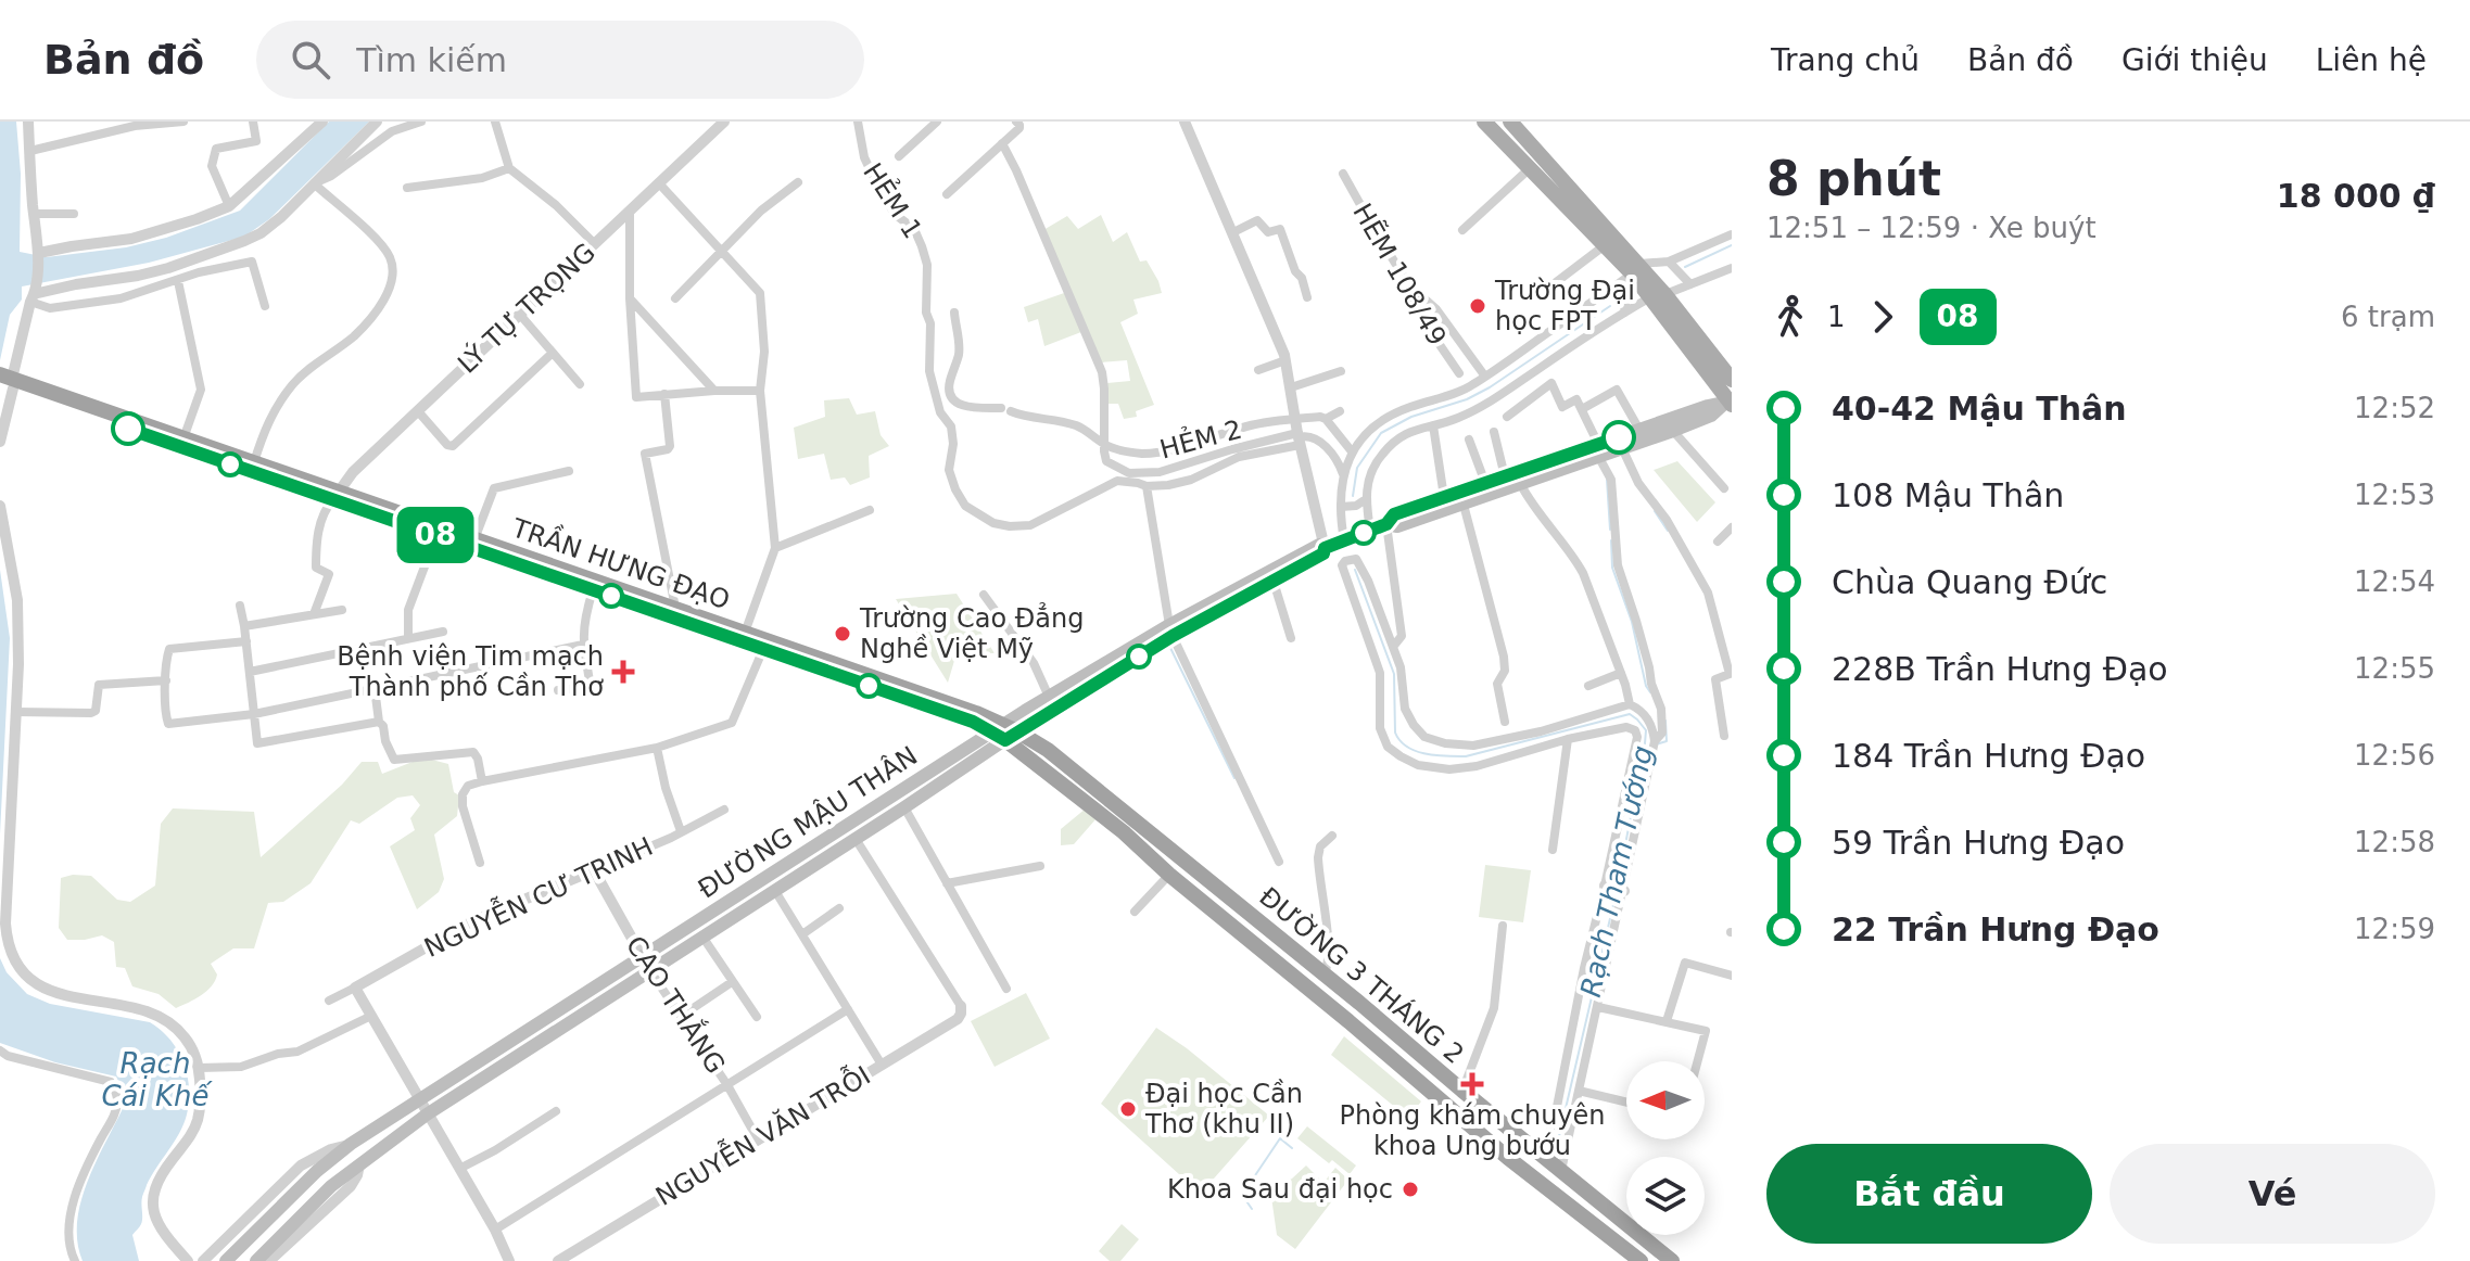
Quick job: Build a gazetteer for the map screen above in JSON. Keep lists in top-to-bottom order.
{
  "streets": {
    "highway": ["TRẦN HƯNG ĐẠO", "ĐƯỜNG 3 THÁNG 2"],
    "main road": ["ĐƯỜNG MẬU THÂN"],
    "street": [
      "HẺM 1",
      "HẼM 108/49",
      "LÝ TỰ TRỌNG",
      "HẺM 2",
      "NGUYỄN CƯ TRINH",
      "CAO THẮNG",
      "NGUYỄN VĂN TRỖI"
    ]
  },
  "crossings": [
    ["LÝ TỰ TRỌNG", "TRẦN HƯNG ĐẠO"],
    ["TRẦN HƯNG ĐẠO", "ĐƯỜNG MẬU THÂN"],
    ["TRẦN HƯNG ĐẠO", "ĐƯỜNG 3 THÁNG 2"],
    ["ĐƯỜNG MẬU THÂN", "ĐƯỜNG 3 THÁNG 2"],
    ["ĐƯỜNG MẬU THÂN", "CAO THẮNG"],
    ["NGUYỄN CƯ TRINH", "CAO THẮNG"],
    ["CAO THẮNG", "NGUYỄN VĂN TRỖI"]
  ],
  "water": ["Rạch Tham Tướng", "Rạch Cái Khế"],
  "places": {
    "other": [
      "Trường Đại học FPT",
      "Trường Cao Đẳng Nghề Việt Mỹ",
      "Đại học Cần Thơ (khu II)",
      "Khoa Sau đại học"
    ],
    "health": ["Bệnh viện Tim mạch Thành phố Cần Thơ", "Phòng khám chuyên khoa Ung bướu"]
  },
  "lines": ["bus line 08"],
  "north": "left",
  "page": {
    "header": "Bản đồ",
    "search": "Tìm kiếm",
    "nav": [
      "Trang chủ",
      "Bản đồ",
      "Giới thiệu",
      "Liên hệ"
    ],
    "on_map": "08",
    "heading": ["8 phút", "12:51 – 12:59 · Xe buýt", "18 000 ₫"],
    "legs": ["1", "08", "6 trạm"],
    "list": [
      {
        "name": "40-42 Mậu Thân",
        "value": "12:52"
      },
      {
        "name": "108 Mậu Thân",
        "value": "12:53"
      },
      {
        "name": "Chùa Quang Đức",
        "value": "12:54"
      },
      {
        "name": "228B Trần Hưng Đạo",
        "value": "12:55"
      },
      {
        "name": "184 Trần Hưng Đạo",
        "value": "12:56"
      },
      {
        "name": "59 Trần Hưng Đạo",
        "value": "12:58"
      },
      {
        "name": "22 Trần Hưng Đạo",
        "value": "12:59"
      }
    ],
    "buttons": ["Bắt đầu", "Vé"]
  }
}
